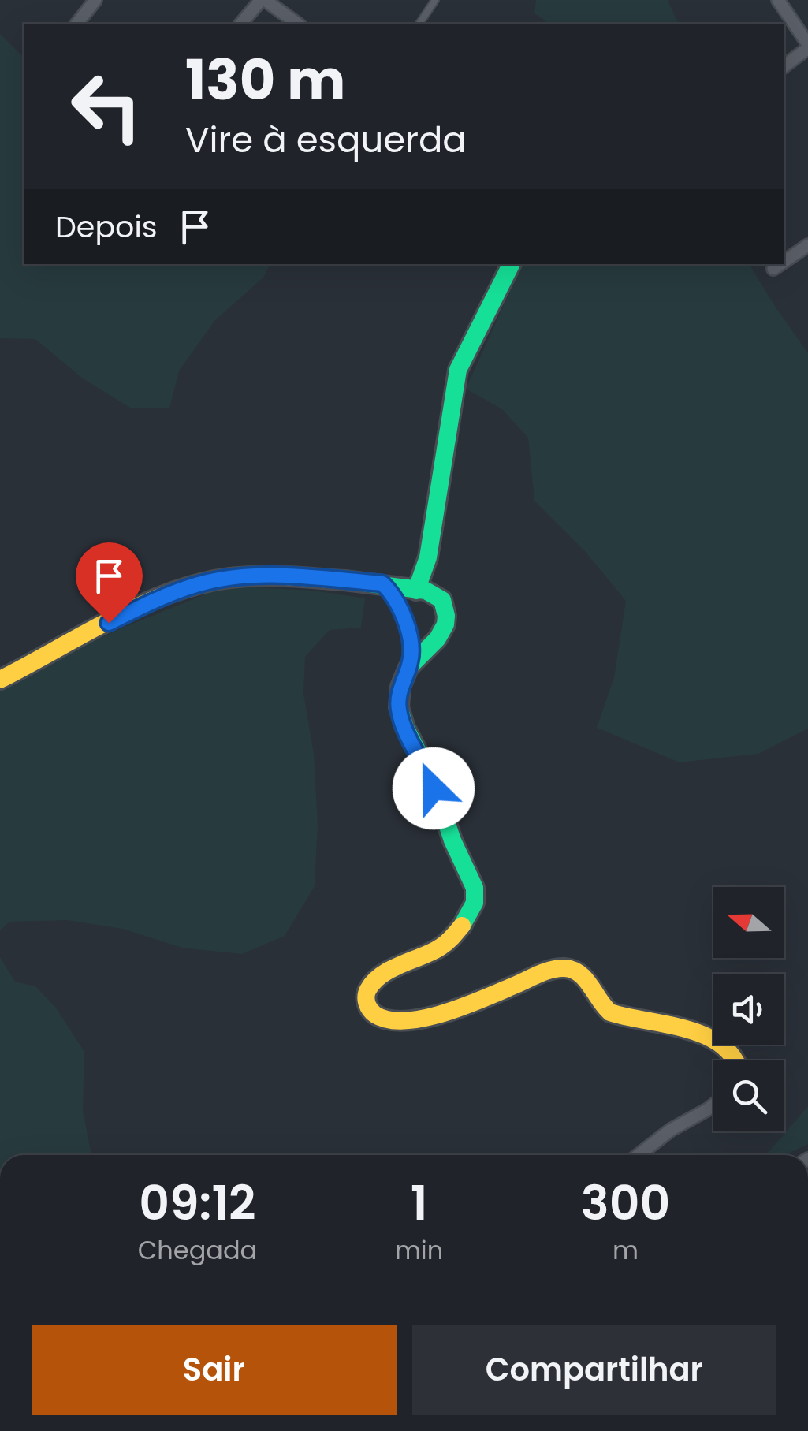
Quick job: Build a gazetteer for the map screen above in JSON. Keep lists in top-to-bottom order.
{
  "north": "left",
  "page": {
    "turn": ["130 m", "Vire à esquerda"],
    "then": "Depois",
    "eta": [
      "09:12",
      "Chegada",
      "1",
      "min",
      "300",
      "m"
    ],
    "buttons": ["Sair", "Compartilhar"]
  }
}
